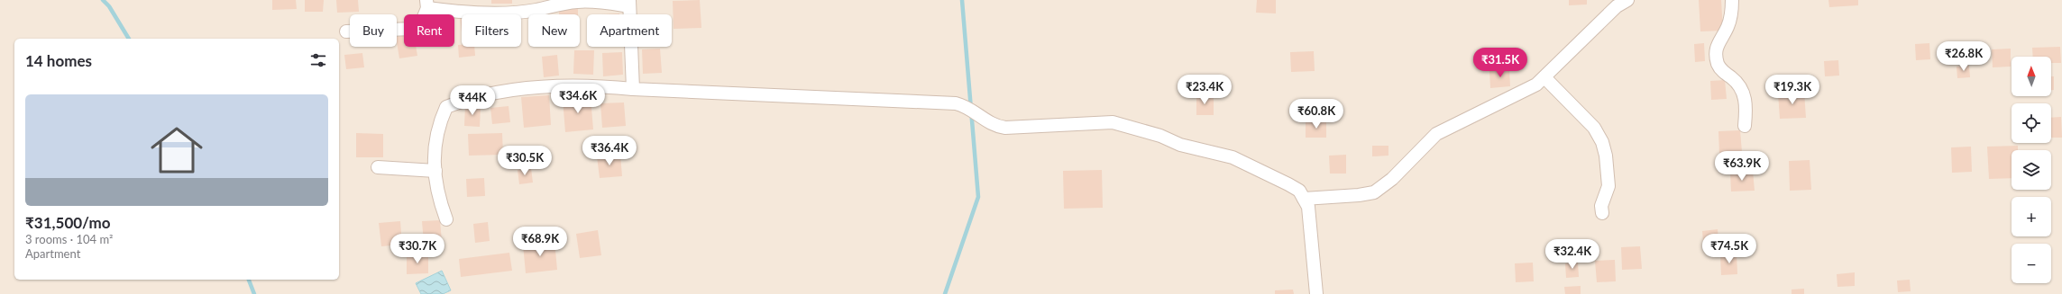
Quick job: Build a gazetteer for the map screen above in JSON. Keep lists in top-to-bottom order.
{
  "north": "top",
  "page": {
    "chip": [
      "Buy",
      "Rent",
      "Filters",
      "New",
      "Apartment"
    ],
    "heading": "14 homes",
    "price": [
      "₹26.8K",
      "₹31.5K",
      "₹23.4K",
      "₹19.3K",
      "₹34.6K",
      "₹44K",
      "₹60.8K",
      "₹36.4K",
      "₹30.5K",
      "₹63.9K",
      "₹68.9K",
      "₹30.7K",
      "₹74.5K",
      "₹32.4K"
    ],
    "map_buttons": ["+", "−"],
    "list": [
      {
        "name": "₹31,500/mo",
        "note": "3 rooms · 104 m² · Apartment"
      }
    ]
  }
}
